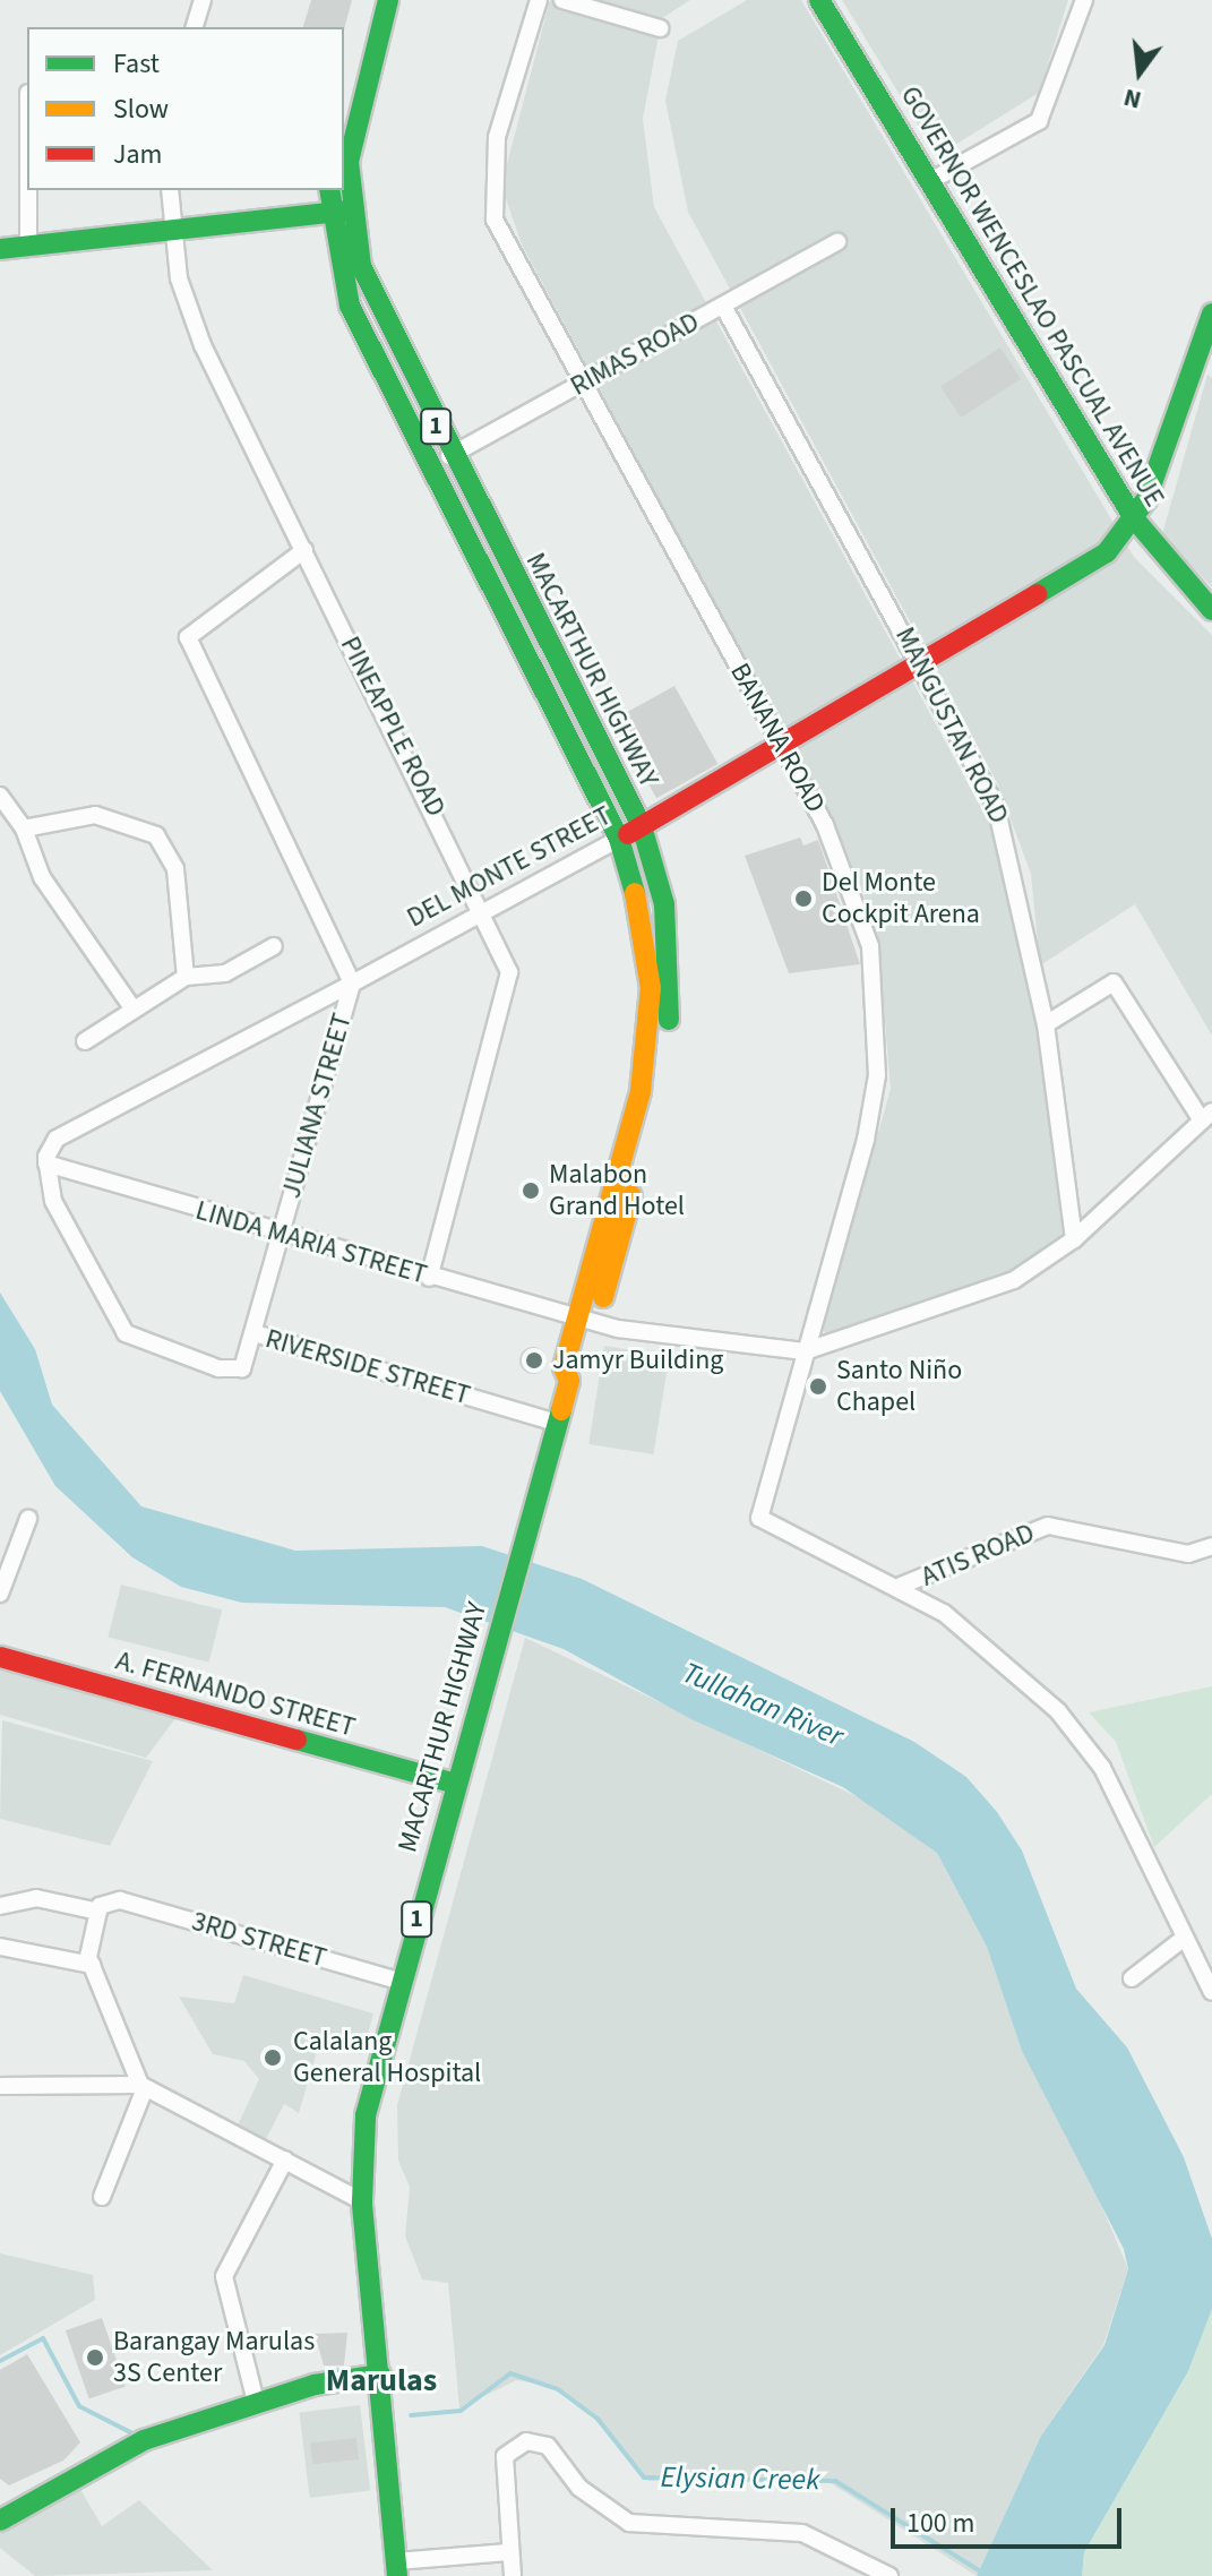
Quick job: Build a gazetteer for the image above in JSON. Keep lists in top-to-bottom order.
{
  "streets": {
    "main road": [
      "GOVERNOR WENCESLAO PASCUAL AVENUE",
      "1",
      "MACARTHUR HIGHWAY",
      "DEL MONTE STREET",
      "A. FERNANDO STREET"
    ],
    "street": [
      "RIMAS ROAD",
      "MANGUSTAN ROAD",
      "PINEAPPLE ROAD",
      "BANANA ROAD",
      "JULIANA STREET",
      "LINDA MARIA STREET",
      "RIVERSIDE STREET",
      "ATIS ROAD",
      "3RD STREET"
    ]
  },
  "crossings": [
    ["GOVERNOR WENCESLAO PASCUAL AVENUE", "DEL MONTE STREET"],
    ["RIMAS ROAD", "MACARTHUR HIGHWAY"],
    ["RIMAS ROAD", "MANGUSTAN ROAD"],
    ["RIMAS ROAD", "BANANA ROAD"],
    ["MACARTHUR HIGHWAY", "DEL MONTE STREET"],
    ["MACARTHUR HIGHWAY", "LINDA MARIA STREET"],
    ["MACARTHUR HIGHWAY", "RIVERSIDE STREET"],
    ["MACARTHUR HIGHWAY", "A. FERNANDO STREET"],
    ["MACARTHUR HIGHWAY", "3RD STREET"],
    ["MANGUSTAN ROAD", "DEL MONTE STREET"],
    ["PINEAPPLE ROAD", "DEL MONTE STREET"],
    ["PINEAPPLE ROAD", "LINDA MARIA STREET"],
    ["BANANA ROAD", "DEL MONTE STREET"],
    ["BANANA ROAD", "LINDA MARIA STREET"],
    ["BANANA ROAD", "ATIS ROAD"],
    ["DEL MONTE STREET", "JULIANA STREET"],
    ["DEL MONTE STREET", "LINDA MARIA STREET"],
    ["DEL MONTE STREET", "RIVERSIDE STREET"],
    ["JULIANA STREET", "LINDA MARIA STREET"],
    ["JULIANA STREET", "RIVERSIDE STREET"],
    ["LINDA MARIA STREET", "RIVERSIDE STREET"]
  ],
  "districts": ["Marulas"],
  "water": ["Tullahan River", "Elysian Creek"],
  "places": [
    "Del Monte Cockpit Arena",
    "Malabon Grand Hotel",
    "Jamyr Building",
    "Santo Niño Chapel",
    "Calalang General Hospital",
    "Barangay Marulas 3S Center"
  ],
  "legend": ["Fast", "Slow", "Jam"],
  "scale_bar": "100 m",
  "north": "bottom"
}
